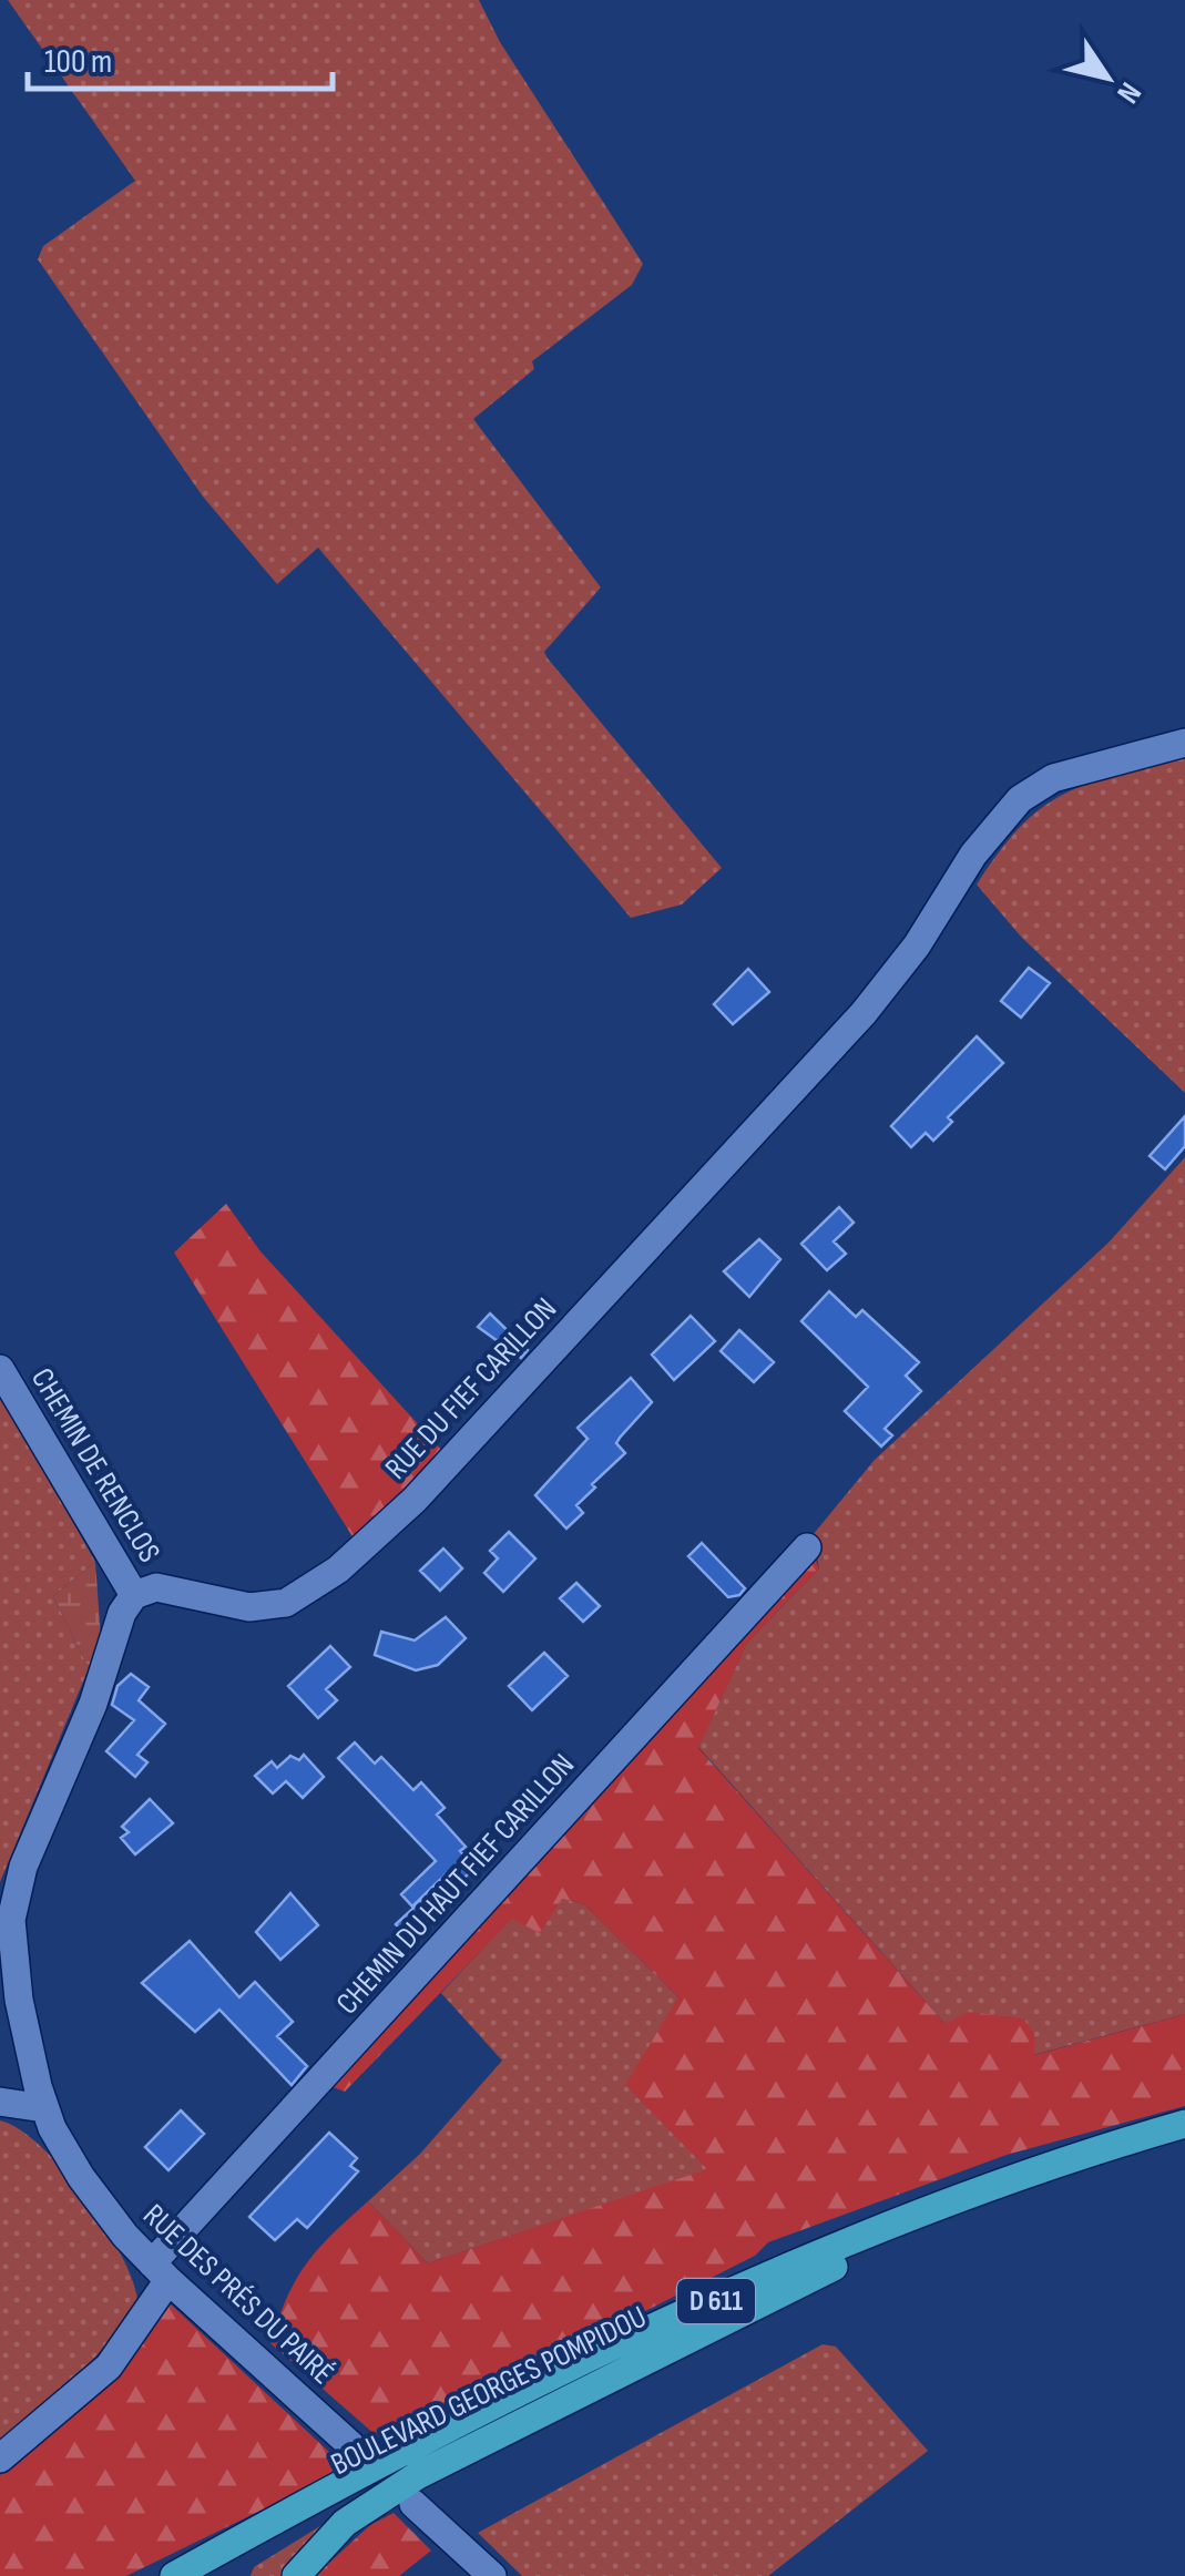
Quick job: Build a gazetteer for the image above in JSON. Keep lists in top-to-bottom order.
{
  "streets": {
    "main road": ["D 611", "BOULEVARD GEORGES POMPIDOU"],
    "street": [
      "RUE DU FIEF CARILLON",
      "CHEMIN DE RENCLOS",
      "CHEMIN DU HAUT FIEF CARILLON",
      "RUE DES PRÉS DU PAIRÉ"
    ]
  },
  "crossings": [
    ["RUE DU FIEF CARILLON", "CHEMIN DE RENCLOS"],
    ["CHEMIN DU HAUT FIEF CARILLON", "RUE DES PRÉS DU PAIRÉ"],
    ["D 611", "BOULEVARD GEORGES POMPIDOU"]
  ],
  "scale_bar": "100 m",
  "north": "bottom right"
}
